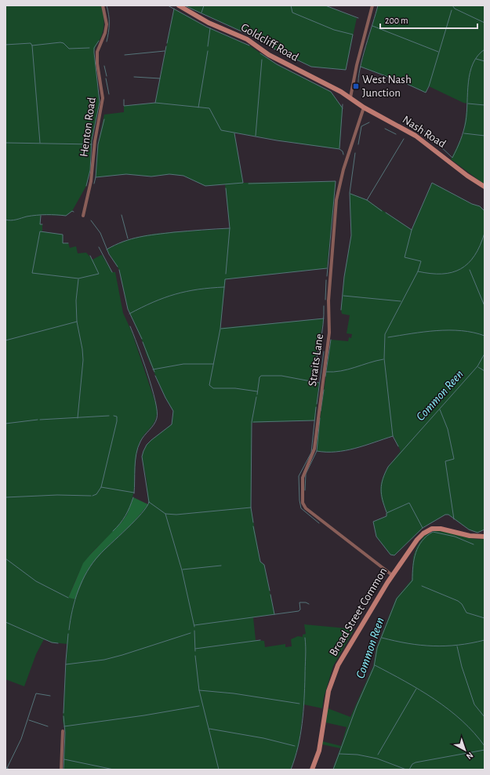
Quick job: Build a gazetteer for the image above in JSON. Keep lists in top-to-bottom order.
{
  "streets": {
    "street": [
      "Goldcliff Road",
      "Henton Road",
      "Nash Road",
      "Straits Lane",
      "Broad Street Common"
    ]
  },
  "crossings": [
    ["Goldcliff Road", "Nash Road"],
    ["Nash Road", "Straits Lane"],
    ["Straits Lane", "Broad Street Common"]
  ],
  "water": ["Common Reen"],
  "places": {
    "transit": ["West Nash Junction"]
  },
  "scale_bar": "200 m",
  "north": "bottom right"
}
